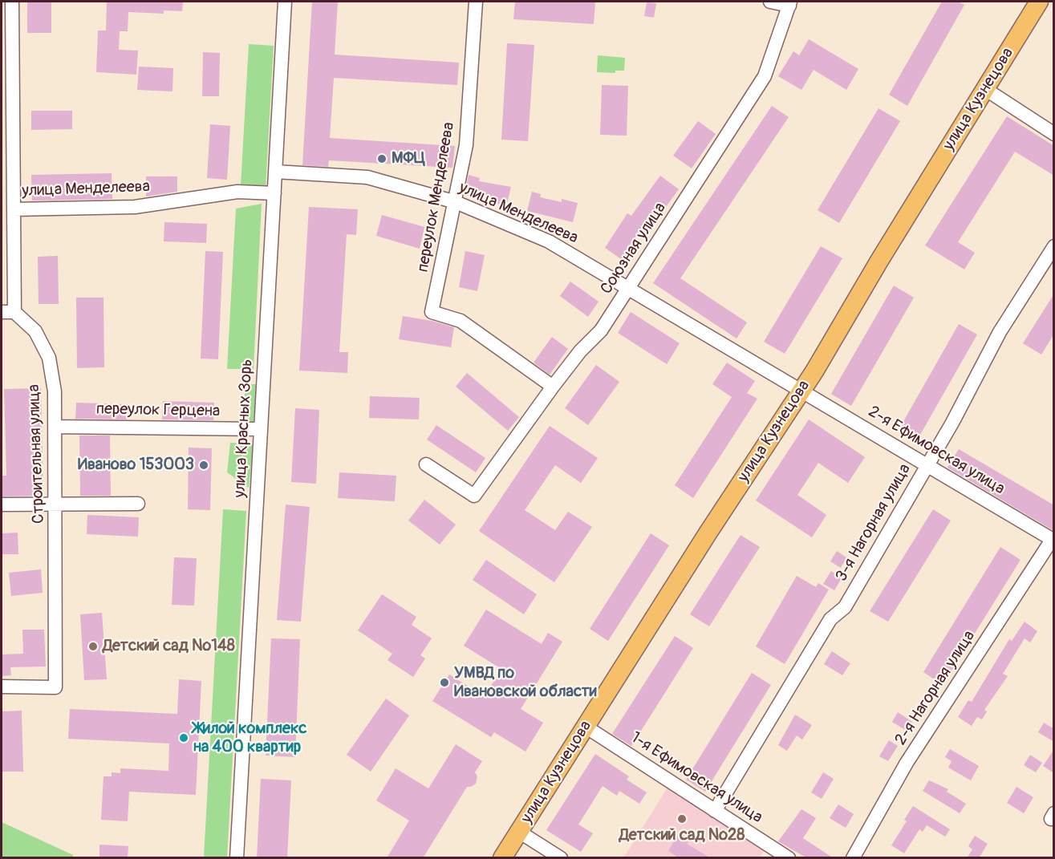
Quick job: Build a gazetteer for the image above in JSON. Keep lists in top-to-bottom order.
{
  "streets": {
    "main road": ["улица Кузнецова"],
    "street": [
      "улица Менделеева",
      "переулок Менделеева",
      "Союзная улица",
      "переулок Герцена",
      "улица Красных Зорь",
      "2-я Ефимовская улица",
      "Строительная улица",
      "3-я Нагорная улица",
      "2-я Нагорная улица",
      "1-я Ефимовская улица"
    ]
  },
  "crossings": [
    ["улица Кузнецова", "улица Менделеева"],
    ["улица Кузнецова", "2-я Ефимовская улица"],
    ["улица Кузнецова", "1-я Ефимовская улица"],
    ["улица Менделеева", "переулок Менделеева"],
    ["улица Менделеева", "Союзная улица"],
    ["улица Менделеева", "улица Красных Зорь"],
    ["улица Менделеева", "2-я Ефимовская улица"],
    ["улица Менделеева", "Строительная улица"],
    ["переулок Менделеева", "Союзная улица"],
    ["переулок Герцена", "улица Красных Зорь"],
    ["переулок Герцена", "Строительная улица"],
    ["2-я Ефимовская улица", "3-я Нагорная улица"],
    ["2-я Ефимовская улица", "2-я Нагорная улица"],
    ["3-я Нагорная улица", "1-я Ефимовская улица"]
  ],
  "places": [
    "МФЦ",
    "Иваново 153003",
    "Детский сад №148",
    "УМВД по Ивановской области",
    "Жилой комплекс на 400 квартир",
    "Детский сад №28"
  ]
}
